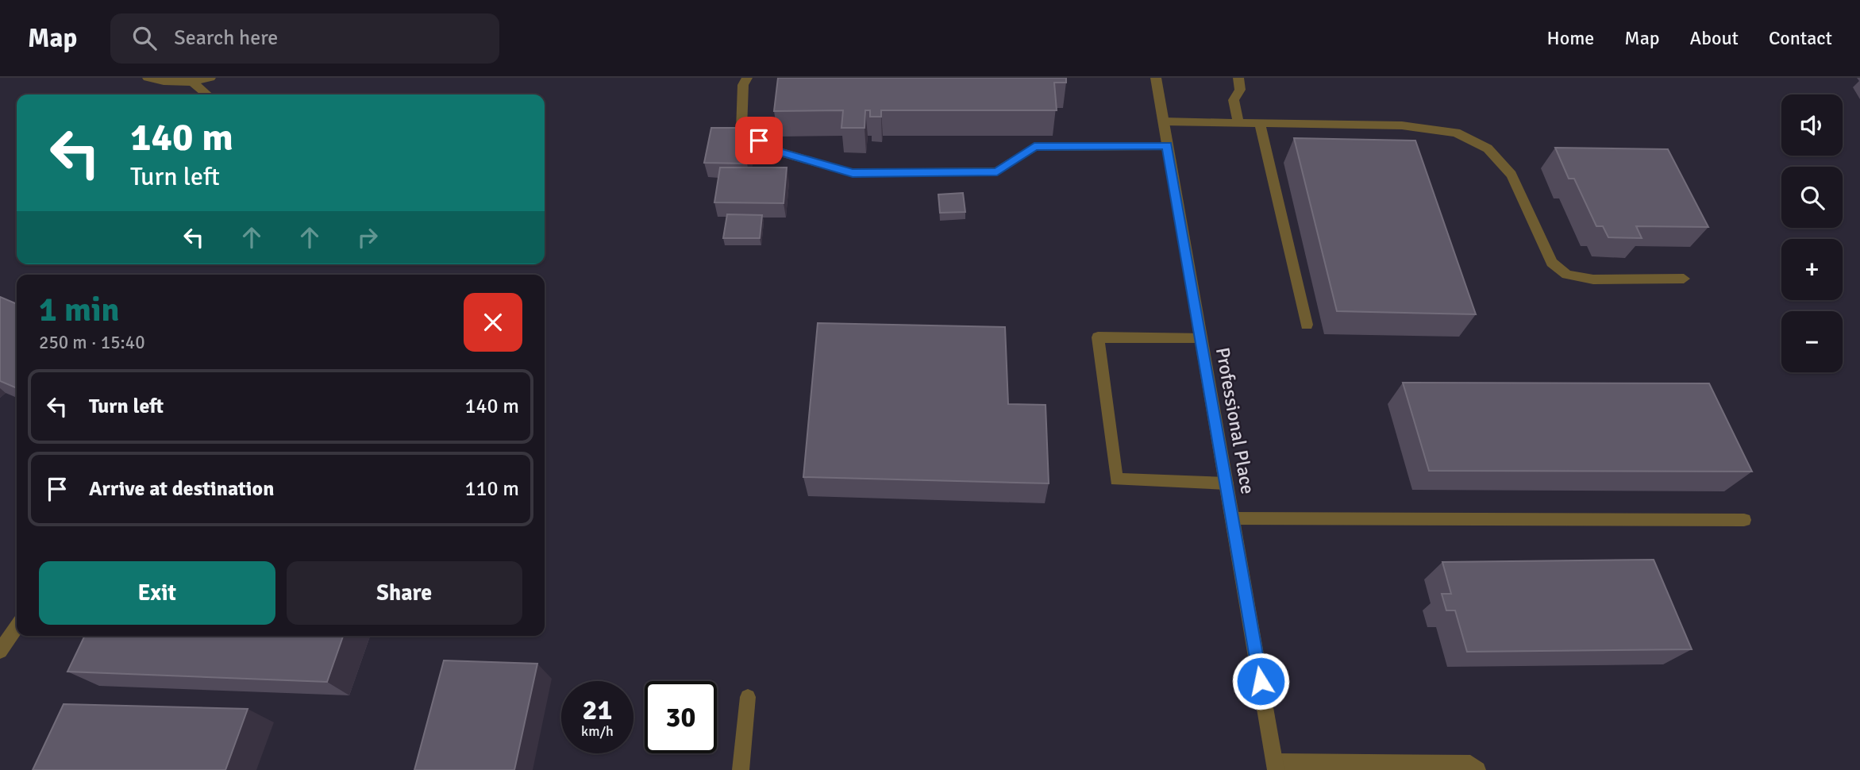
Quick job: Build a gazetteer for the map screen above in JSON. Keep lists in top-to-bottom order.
{
  "streets": {
    "street": ["Professional Place"]
  },
  "page": {
    "header": "Map",
    "search": "Search here",
    "nav": [
      "Home",
      "Map",
      "About",
      "Contact"
    ],
    "map_buttons": ["+", "−"],
    "turn": ["140 m", "Turn left"],
    "heading": ["1 min", "250 m · 15:40"],
    "list": [
      {
        "name": "Turn left",
        "value": "140 m"
      },
      {
        "name": "Arrive at destination",
        "value": "110 m"
      }
    ],
    "buttons": ["Exit", "Share"],
    "speed": "21 km/h",
    "limit": "30"
  }
}
